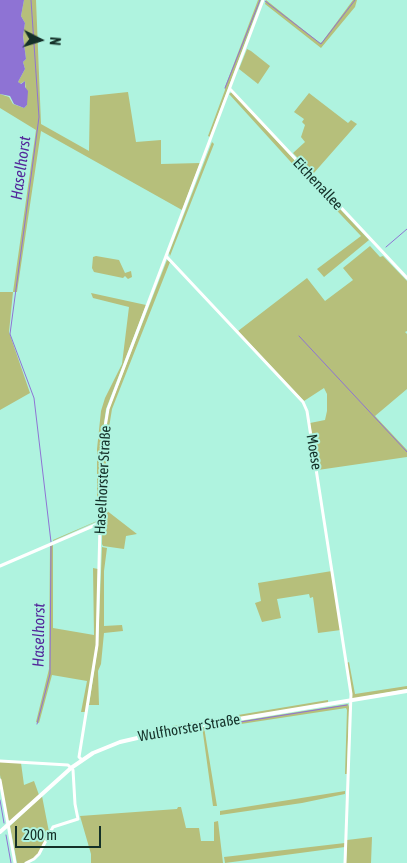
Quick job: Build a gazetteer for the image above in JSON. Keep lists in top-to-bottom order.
{
  "streets": {
    "street": [
      "Eichenallee",
      "Moese",
      "Haselhorster Straße",
      "Wulfhorster Straße"
    ]
  },
  "crossings": [
    ["Eichenallee", "Haselhorster Straße"],
    ["Moese", "Haselhorster Straße"],
    ["Moese", "Wulfhorster Straße"],
    ["Haselhorster Straße", "Wulfhorster Straße"]
  ],
  "water": ["Haselhorst"],
  "scale_bar": "200 m",
  "north": "right"
}
